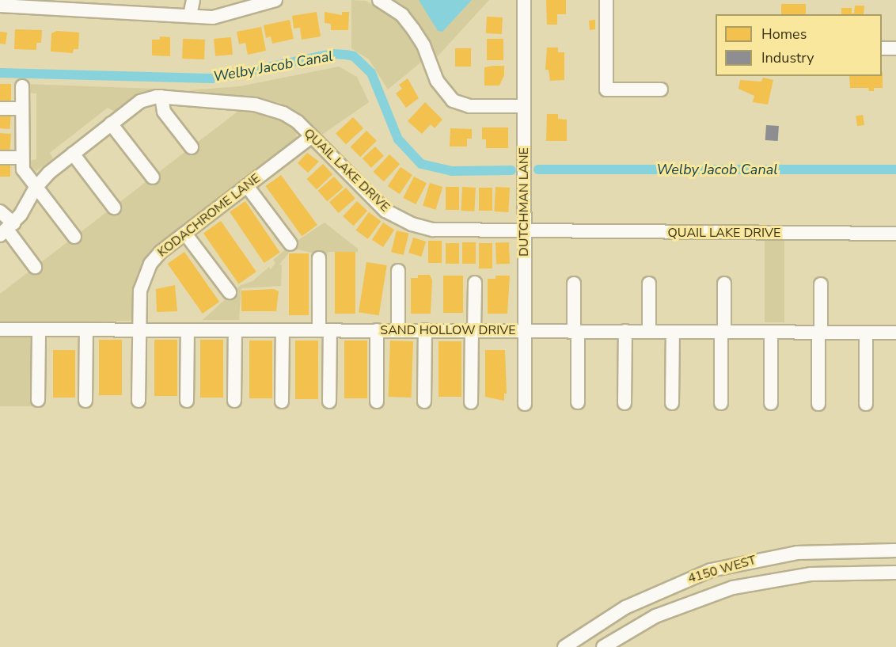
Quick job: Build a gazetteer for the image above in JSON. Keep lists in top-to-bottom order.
{
  "streets": {
    "street": [
      "QUAIL LAKE DRIVE",
      "DUTCHMAN LANE",
      "KODACHROME LANE",
      "SAND HOLLOW DRIVE",
      "4150 WEST"
    ]
  },
  "crossings": [
    ["QUAIL LAKE DRIVE", "DUTCHMAN LANE"],
    ["QUAIL LAKE DRIVE", "KODACHROME LANE"],
    ["DUTCHMAN LANE", "SAND HOLLOW DRIVE"],
    ["KODACHROME LANE", "SAND HOLLOW DRIVE"]
  ],
  "water": ["Welby Jacob Canal"],
  "legend": ["Homes", "Industry"]
}
